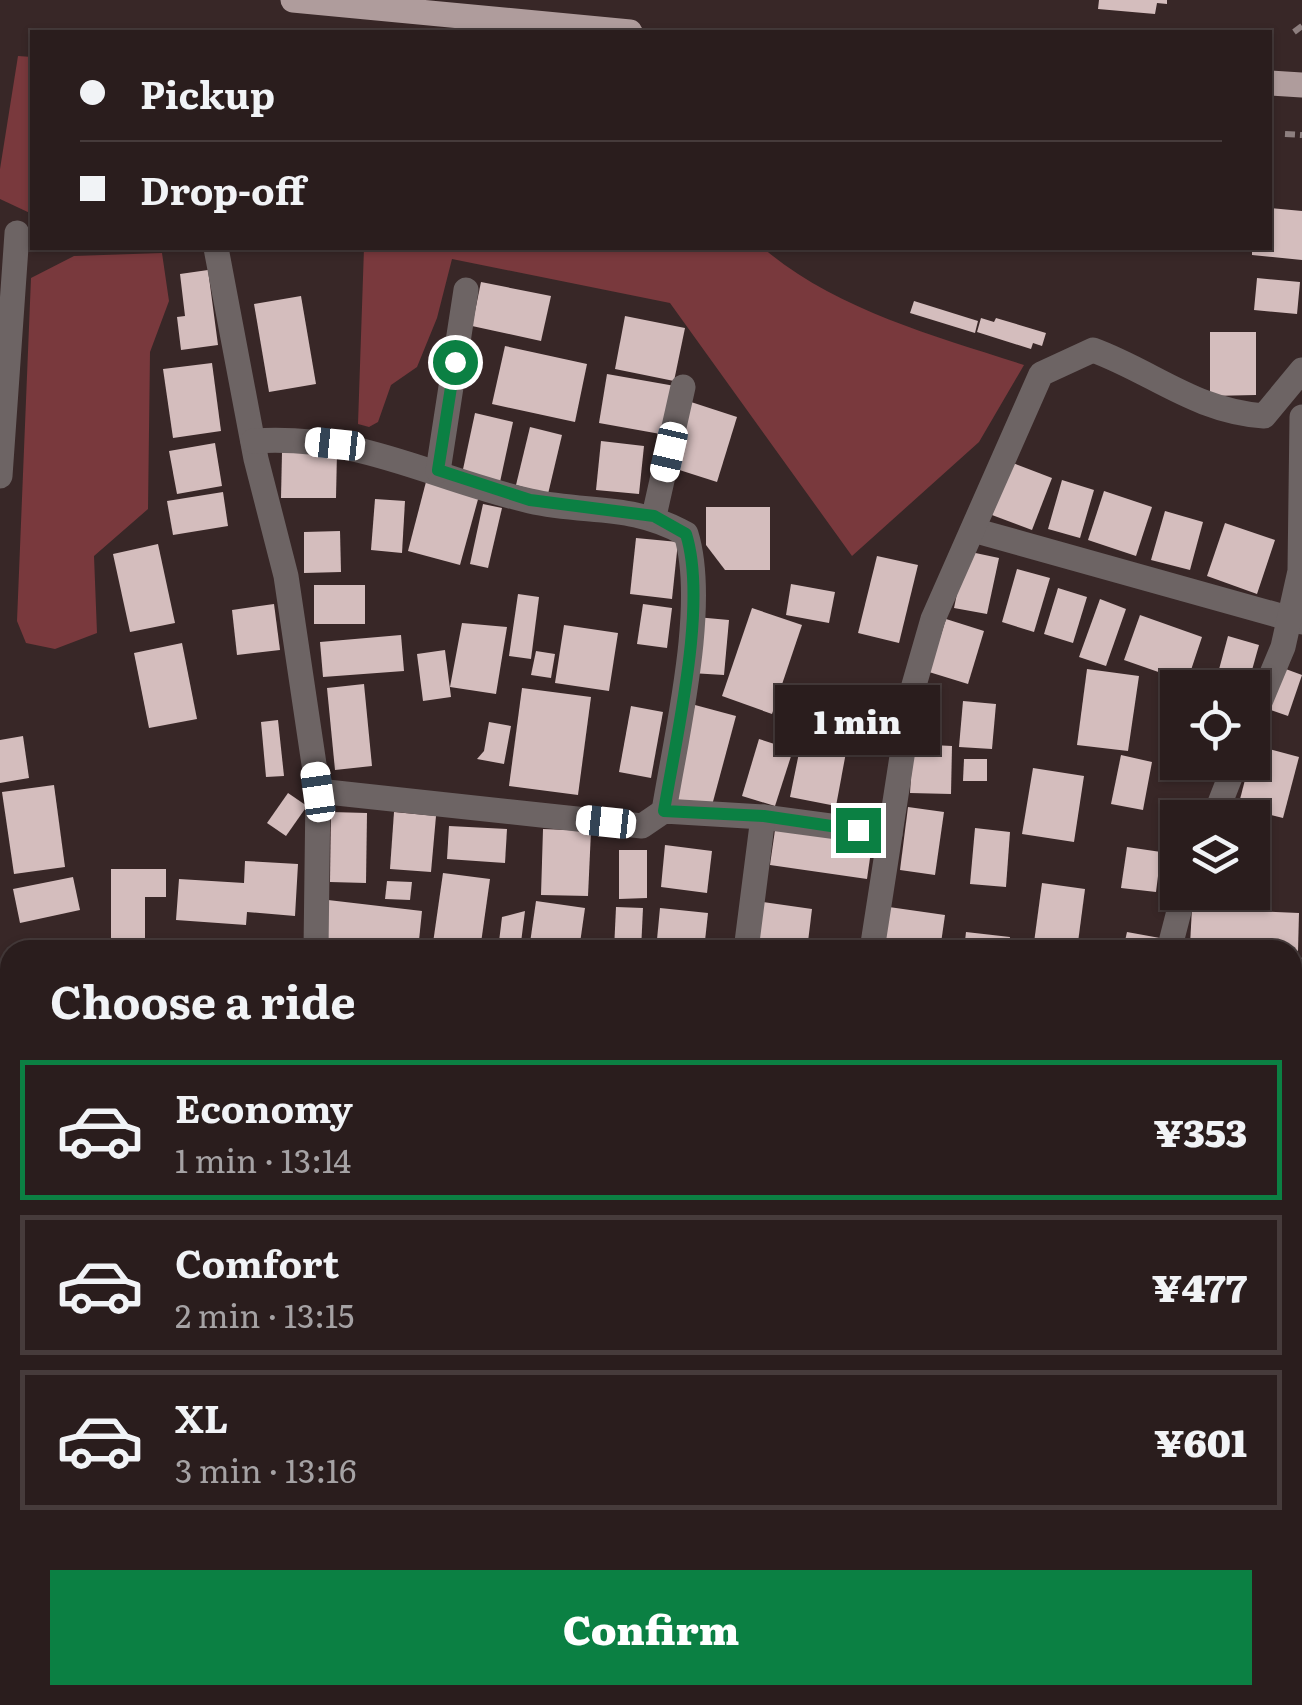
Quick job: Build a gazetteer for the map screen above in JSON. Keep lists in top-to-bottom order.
{
  "page": {
    "banner": ["Pickup", "Drop-off"],
    "bubble": "1 min",
    "heading": "Choose a ride",
    "list": [
      {
        "name": "Economy",
        "note": "1 min · 13:14",
        "value": "¥353"
      },
      {
        "name": "Comfort",
        "note": "2 min · 13:15",
        "value": "¥477"
      },
      {
        "name": "XL",
        "note": "3 min · 13:16",
        "value": "¥601"
      }
    ],
    "buttons": "Confirm"
  }
}
